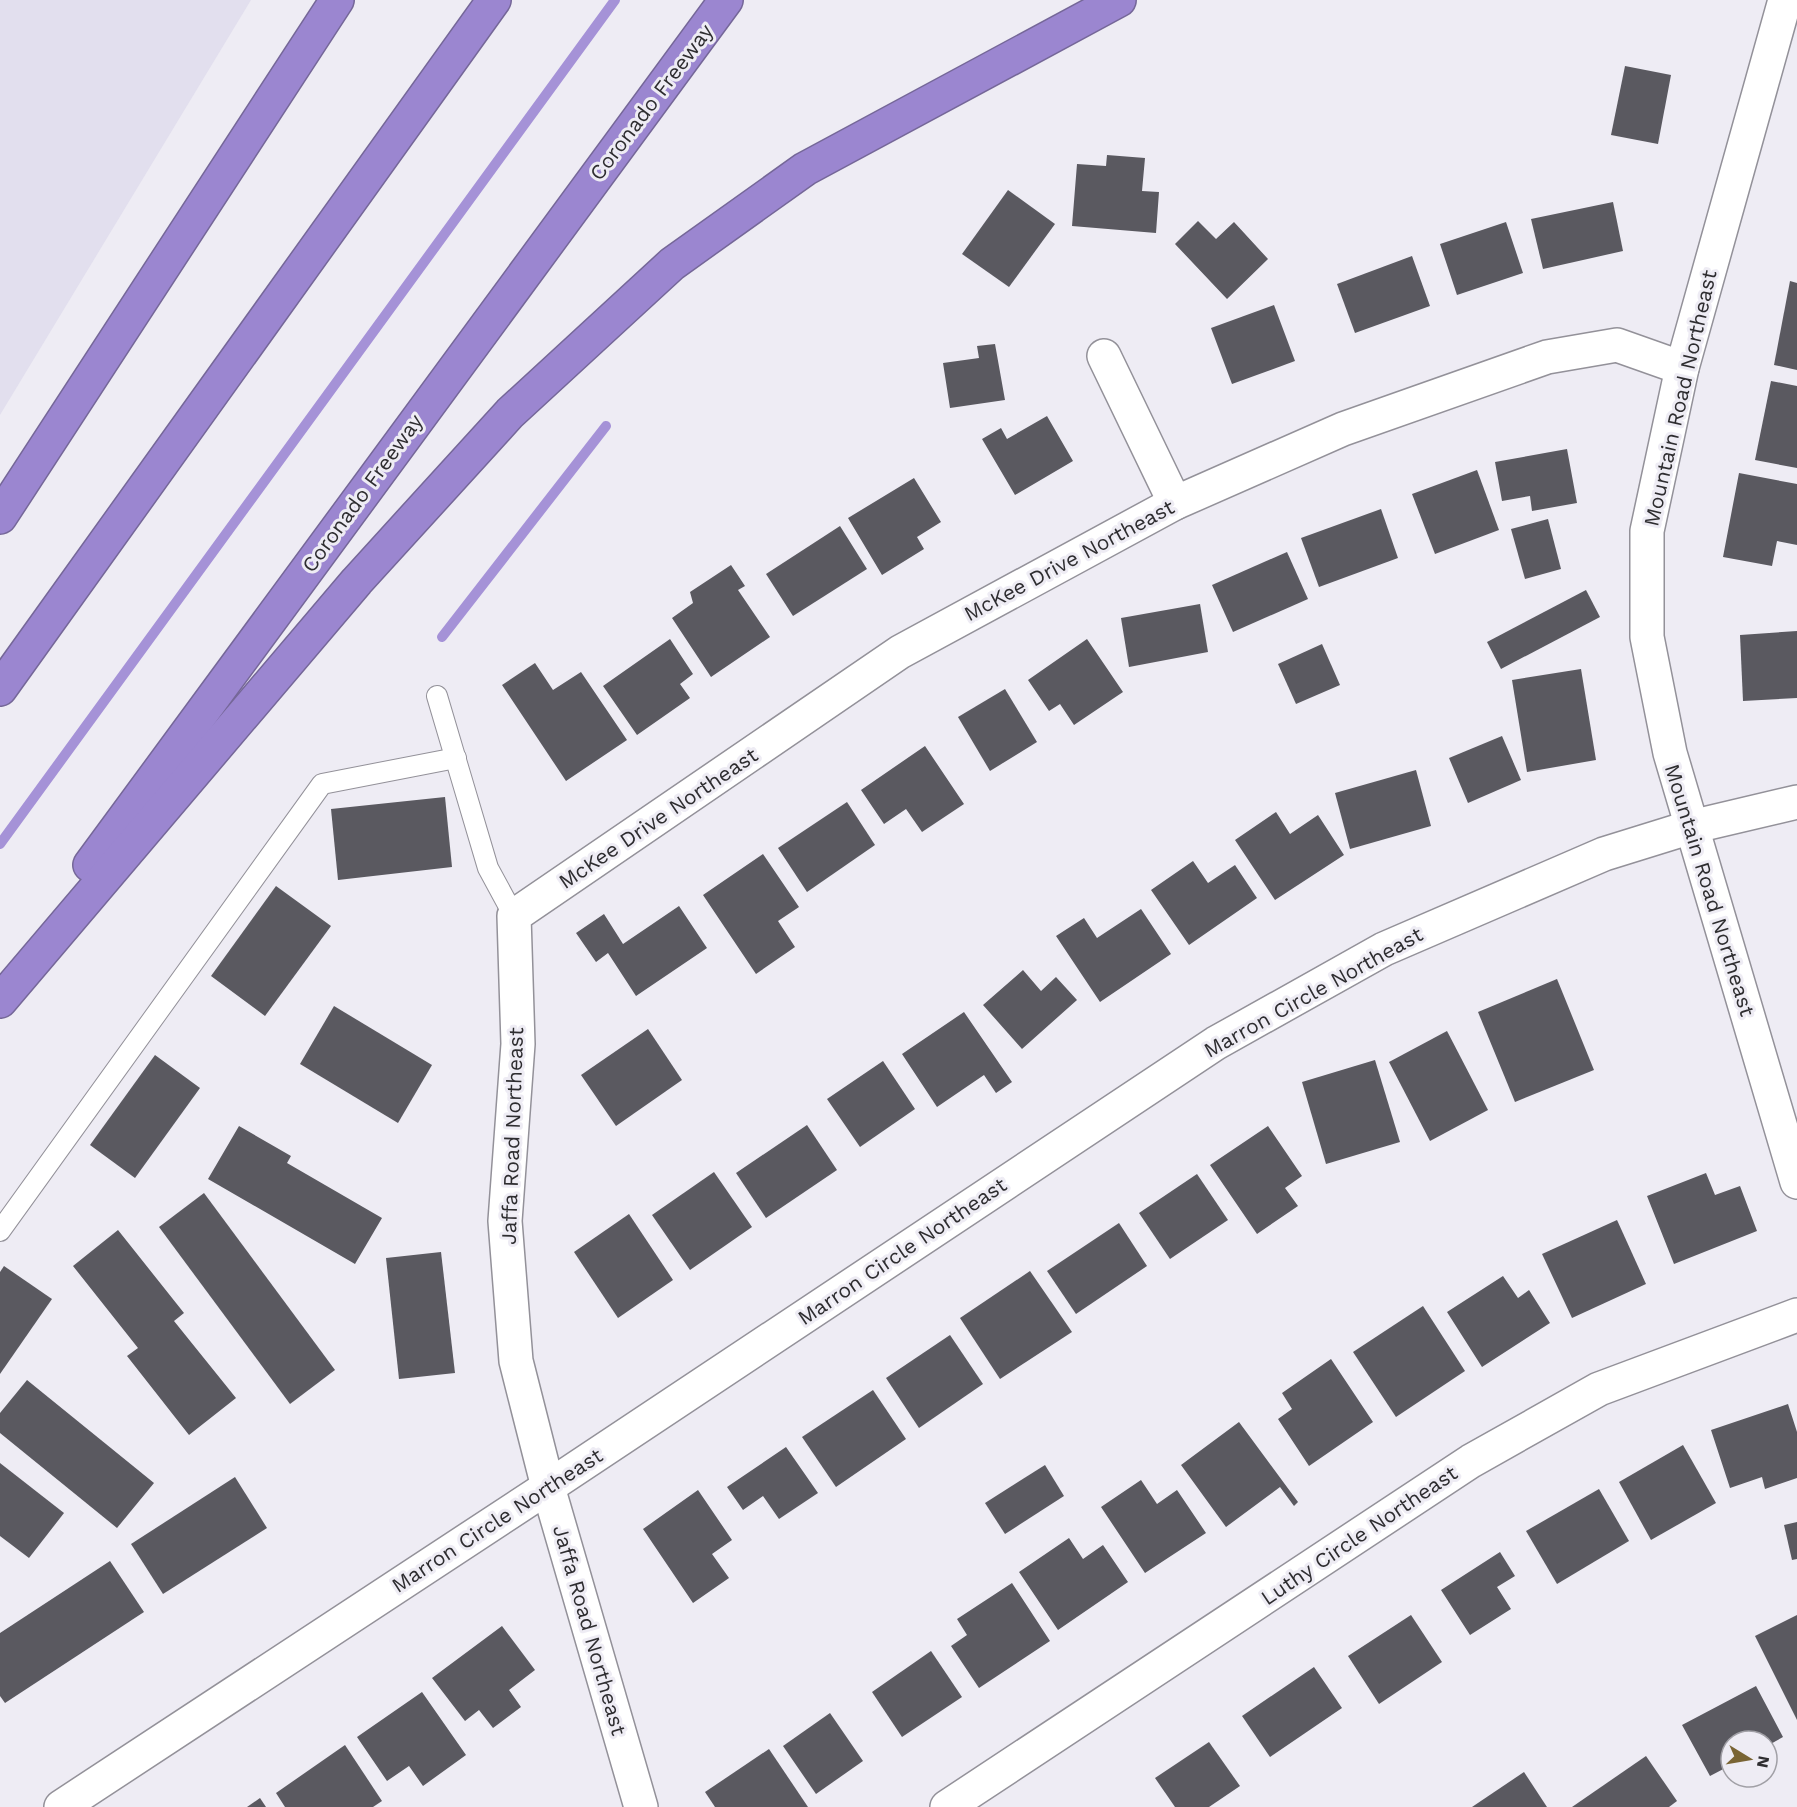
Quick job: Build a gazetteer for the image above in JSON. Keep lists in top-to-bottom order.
{
  "streets": {
    "highway": ["Coronado Freeway"],
    "street": [
      "Mountain Road Northeast",
      "McKee Drive Northeast",
      "Marron Circle Northeast",
      "Jaffa Road Northeast",
      "Luthy Circle Northeast"
    ]
  },
  "crossings": [
    ["Mountain Road Northeast", "McKee Drive Northeast"],
    ["Mountain Road Northeast", "Marron Circle Northeast"],
    ["McKee Drive Northeast", "Jaffa Road Northeast"],
    ["Marron Circle Northeast", "Jaffa Road Northeast"]
  ],
  "north": "right"
}
